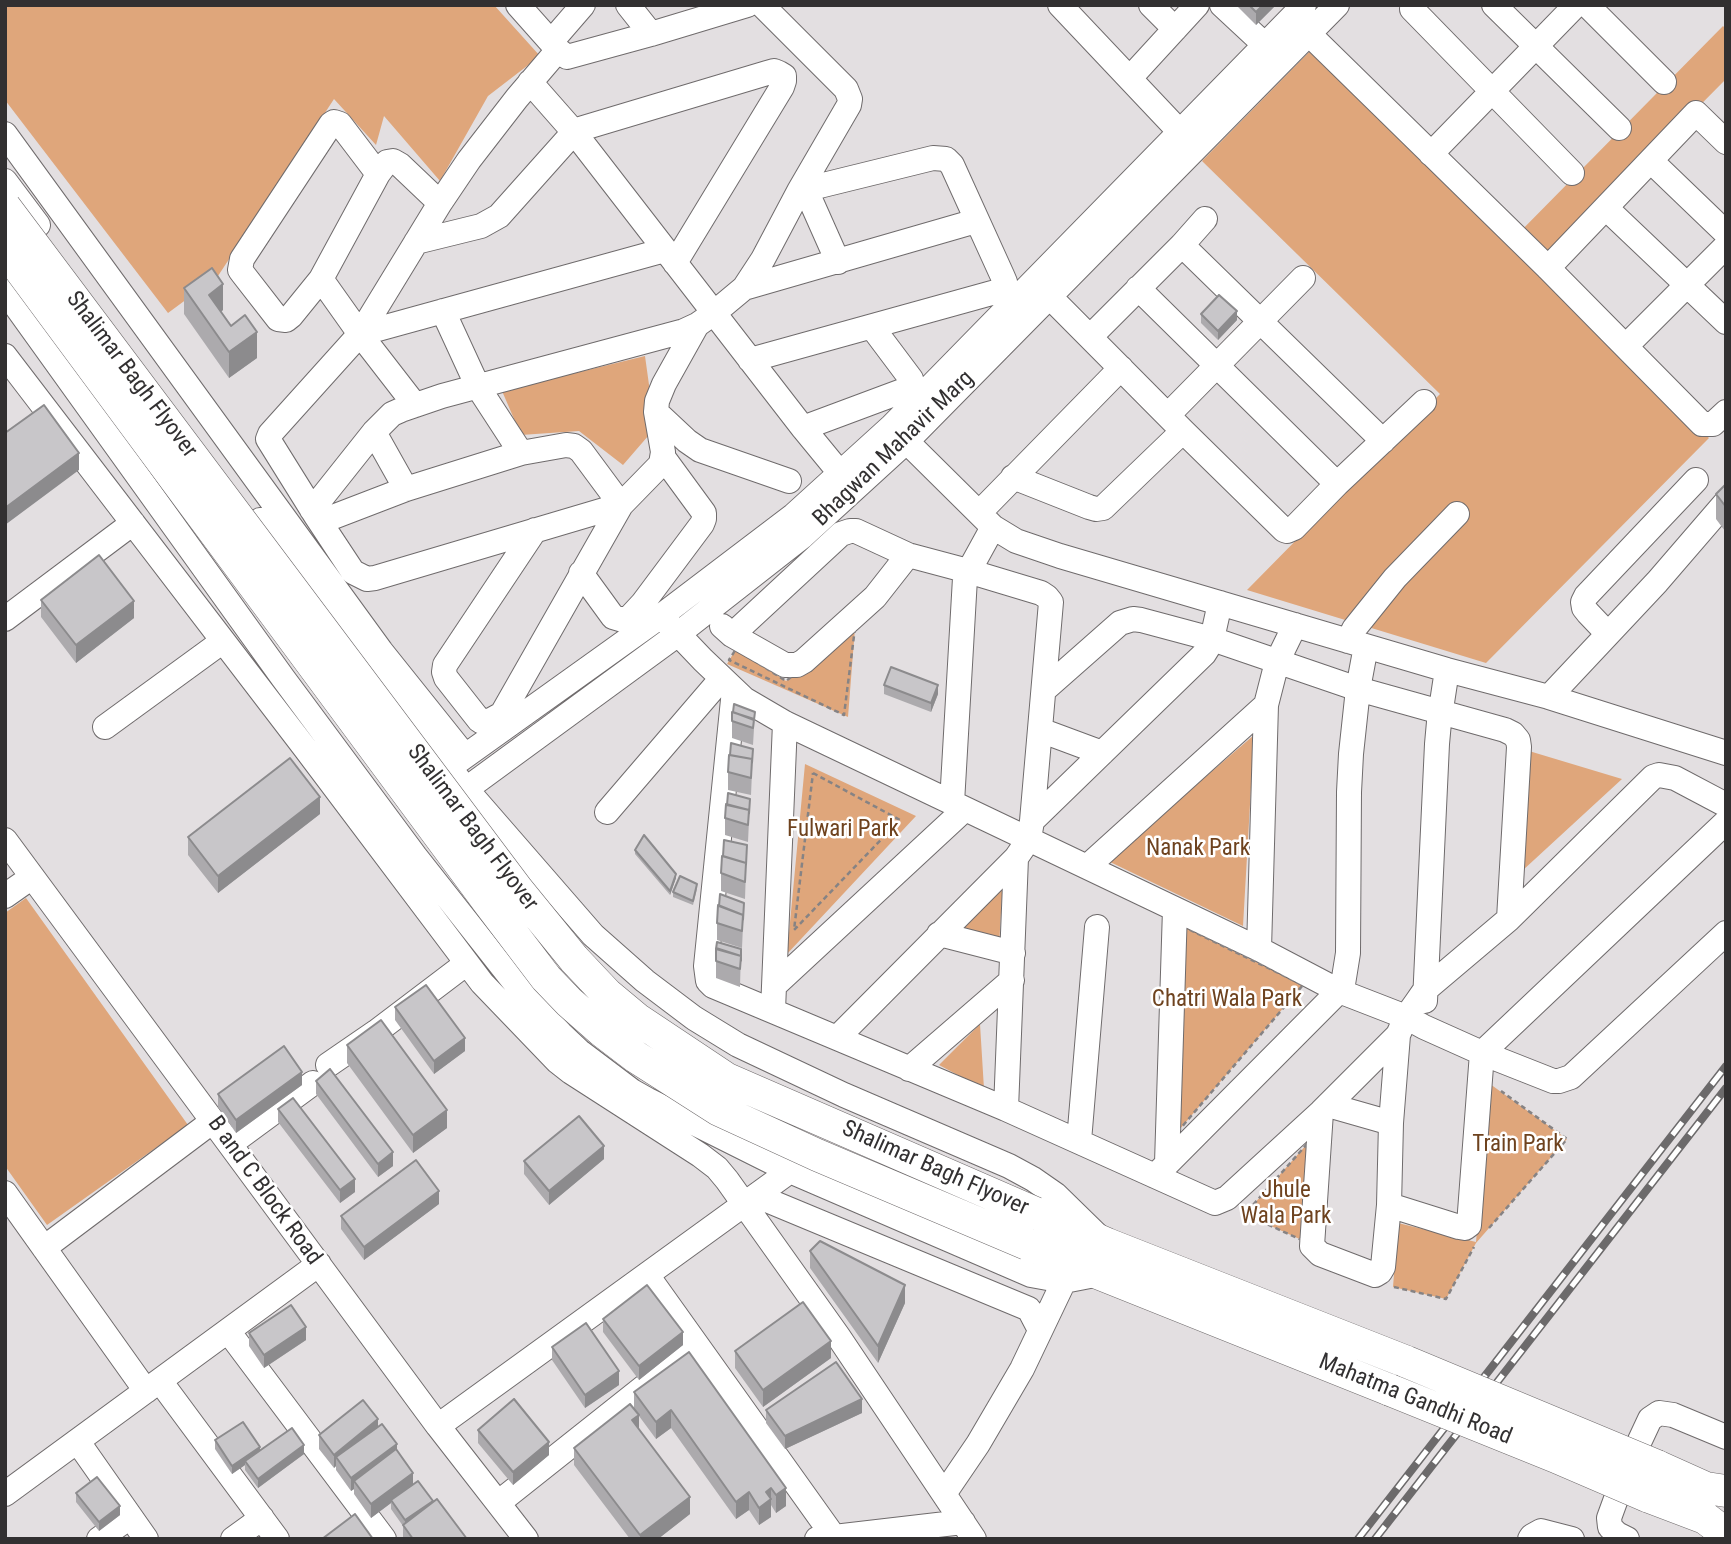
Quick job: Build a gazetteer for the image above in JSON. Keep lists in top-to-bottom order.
{
  "streets": {
    "main road": ["Shalimar Bagh Flyover", "Mahatma Gandhi Road"],
    "street": ["Bhagwan Mahavir Marg", "B and C Block Road"]
  },
  "crossings": [
    ["Shalimar Bagh Flyover", "Mahatma Gandhi Road"]
  ],
  "parks": [
    "Fulwari Park",
    "Nanak Park",
    "Chatri Wala Park",
    "Train Park",
    "Jhule Wala Park"
  ]
}
